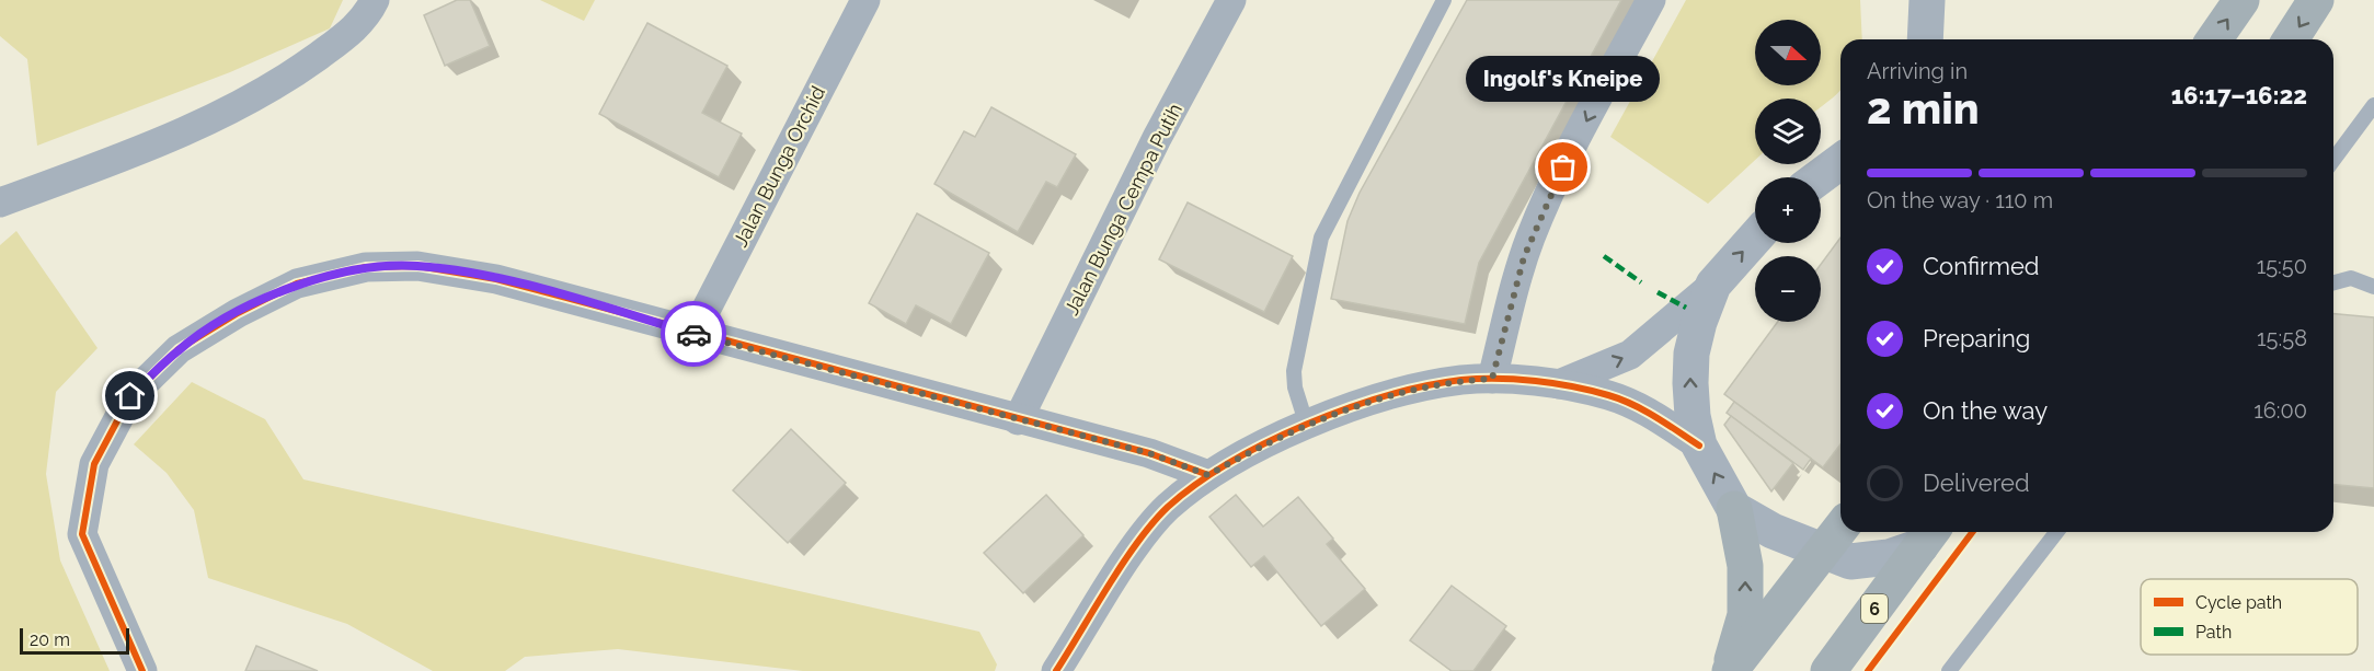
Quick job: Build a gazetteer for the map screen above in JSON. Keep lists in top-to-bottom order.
{
  "streets": {
    "main road": ["6"],
    "street": ["Jalan Bunga Orchid", "Jalan Bunga Cempa Putih"]
  },
  "places": ["Ingolf's Kneipe"],
  "legend": ["Cycle path", "Path"],
  "scale_bar": "20 m",
  "north": "right",
  "page": {
    "map_buttons": ["+", "−"],
    "heading": ["2 min", "Arriving in", "16:17–16:22"],
    "bubble": "Ingolf's Kneipe",
    "bar": "On the way · 110 m",
    "list": [
      ["Confirmed", "15:50"],
      ["Preparing", "15:58"],
      ["On the way", "16:00"],
      "Delivered"
    ],
    "scale": "20 m"
  }
}
